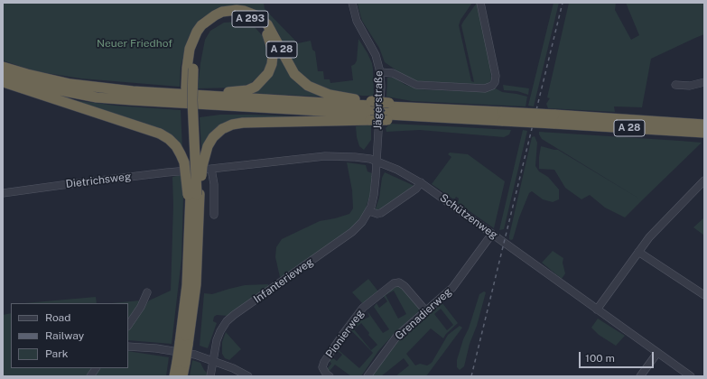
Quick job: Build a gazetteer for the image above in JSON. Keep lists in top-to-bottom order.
{
  "streets": {
    "highway": ["A 293", "A 28"],
    "street": [
      "Jägerstraße",
      "Dietrichsweg",
      "Schützenweg",
      "Infanterieweg",
      "Grenadierweg",
      "Pionierweg"
    ]
  },
  "crossings": [
    ["A 293", "A 28"],
    ["Jägerstraße", "Schützenweg"],
    ["Jägerstraße", "Infanterieweg"],
    ["Dietrichsweg", "Schützenweg"],
    ["Schützenweg", "Infanterieweg"],
    ["Schützenweg", "Grenadierweg"],
    ["Grenadierweg", "Pionierweg"]
  ],
  "parks": ["Neuer Friedhof"],
  "legend": ["Road", "Railway", "Park"],
  "scale_bar": "100 m"
}
